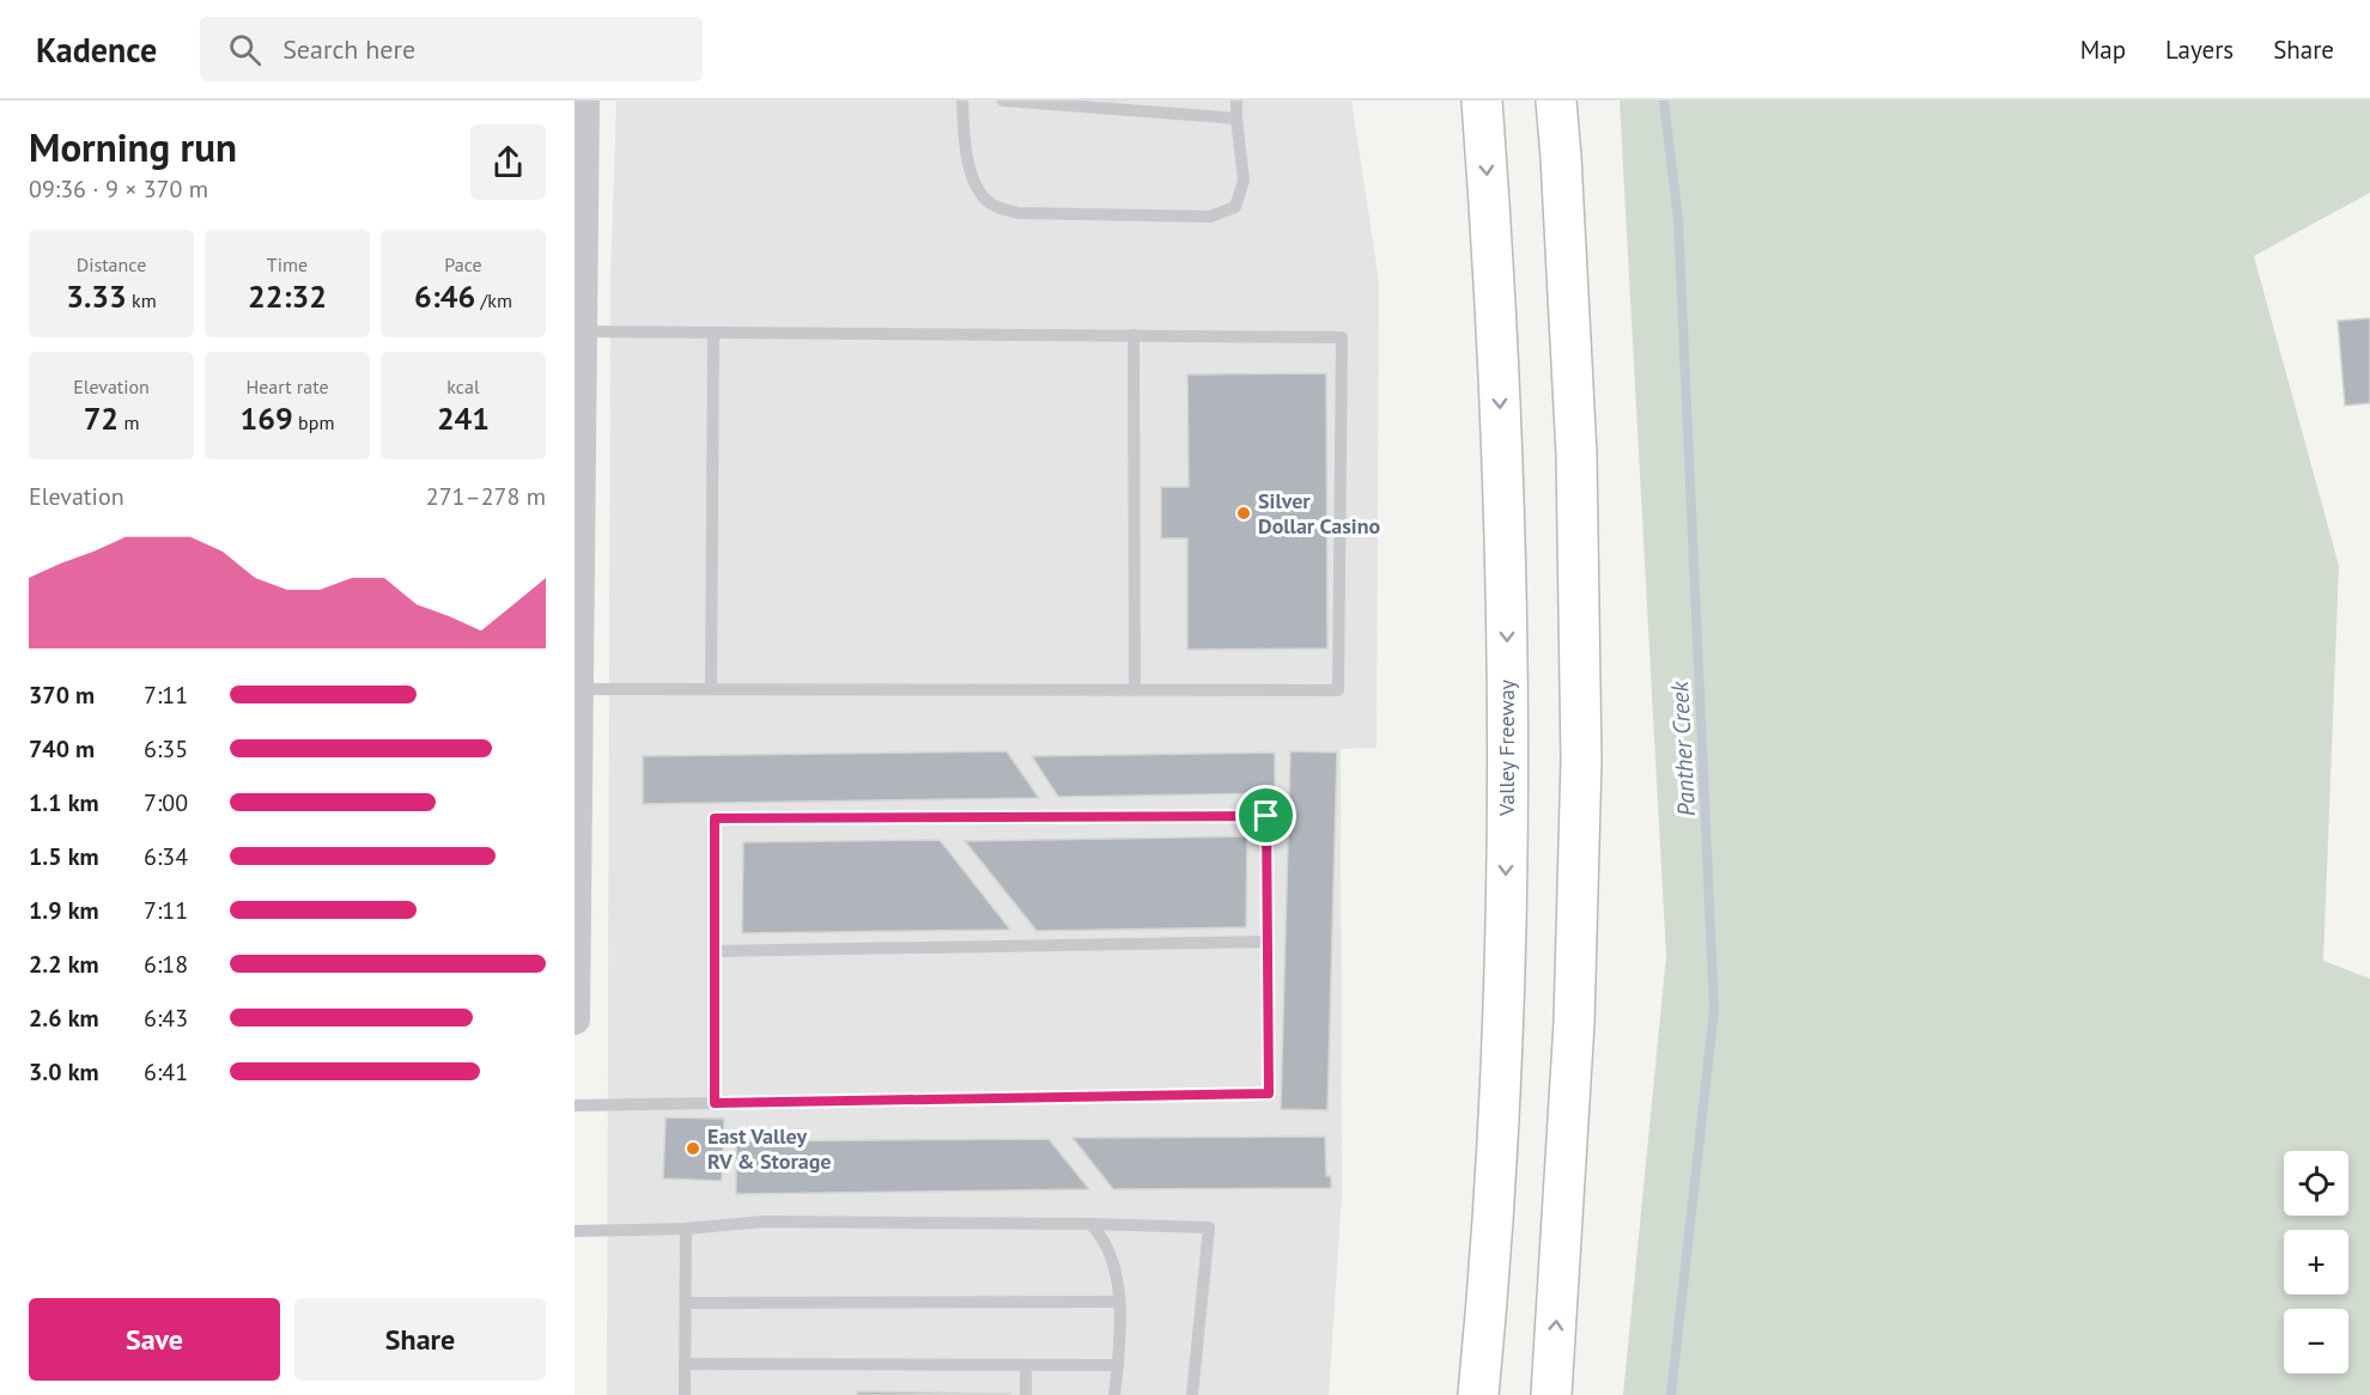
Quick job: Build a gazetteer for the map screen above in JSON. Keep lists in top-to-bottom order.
{
  "streets": {
    "highway": ["Valley Freeway"]
  },
  "water": ["Panther Creek"],
  "places": ["Silver Dollar Casino", "East Valley RV & Storage"],
  "page": {
    "header": "Kadence",
    "search": "Search here",
    "nav": ["Map", "Layers", "Share"],
    "heading": ["Morning run", "09:36 · 9 × 370 m"],
    "stats": [
      ["Distance", "3.33 km"],
      ["Time", "22:32"],
      ["Pace", "6:46 /km"],
      ["Elevation", "72 m"],
      ["Heart rate", "169 bpm"],
      ["kcal", "241"]
    ],
    "chart": ["Elevation", "271–278 m"],
    "list": [
      {
        "name": "370 m",
        "note": "7:11"
      },
      {
        "name": "740 m",
        "note": "6:35"
      },
      {
        "name": "1.1 km",
        "note": "7:00"
      },
      {
        "name": "1.5 km",
        "note": "6:34"
      },
      {
        "name": "1.9 km",
        "note": "7:11"
      },
      {
        "name": "2.2 km",
        "note": "6:18"
      },
      {
        "name": "2.6 km",
        "note": "6:43"
      },
      {
        "name": "3.0 km",
        "note": "6:41"
      }
    ],
    "map_buttons": ["+", "−"],
    "buttons": ["Save", "Share"]
  }
}
